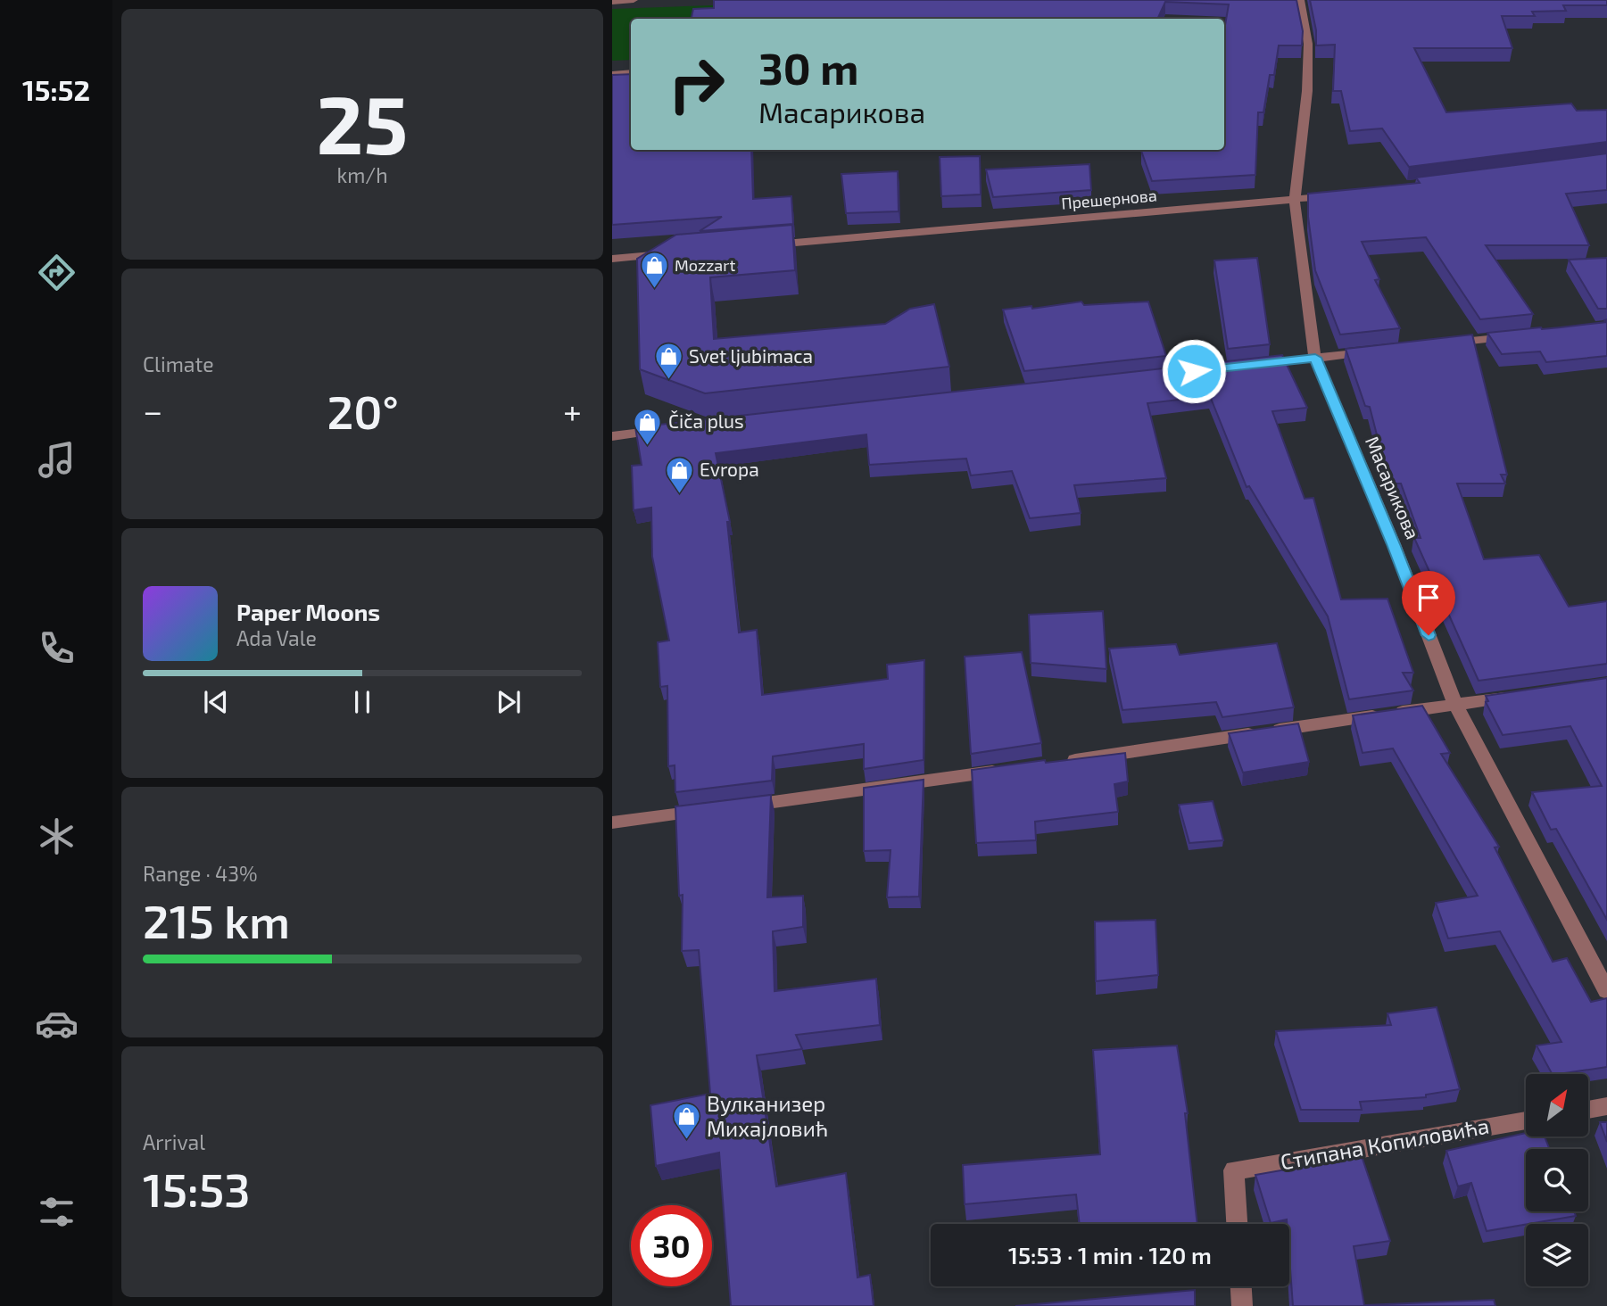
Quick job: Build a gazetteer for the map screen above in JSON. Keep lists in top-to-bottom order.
{
  "streets": {
    "street": ["Прешернова", "Масарикова", "Стипана Копиловића"]
  },
  "crossings": [
    ["Прешернова", "Масарикова"]
  ],
  "places": {
    "shop": [
      "Mozzart",
      "Svet ljubimaca",
      "Čiča plus",
      "Evropa",
      "Вулканизер Михајловић"
    ]
  },
  "north": "top right",
  "page": {
    "tabs": "15:52",
    "tile": [
      ["25", "km/h"],
      "Climate",
      ["Range · 43%", "215 km"],
      ["Arrival", "15:53"]
    ],
    "turn": ["30 m", "Масарикова"],
    "heat": ["−", "20°", "+"],
    "song": ["Paper Moons", "Ada Vale"],
    "limit": "30",
    "trip": "15:53 · 1 min · 120 m"
  }
}
